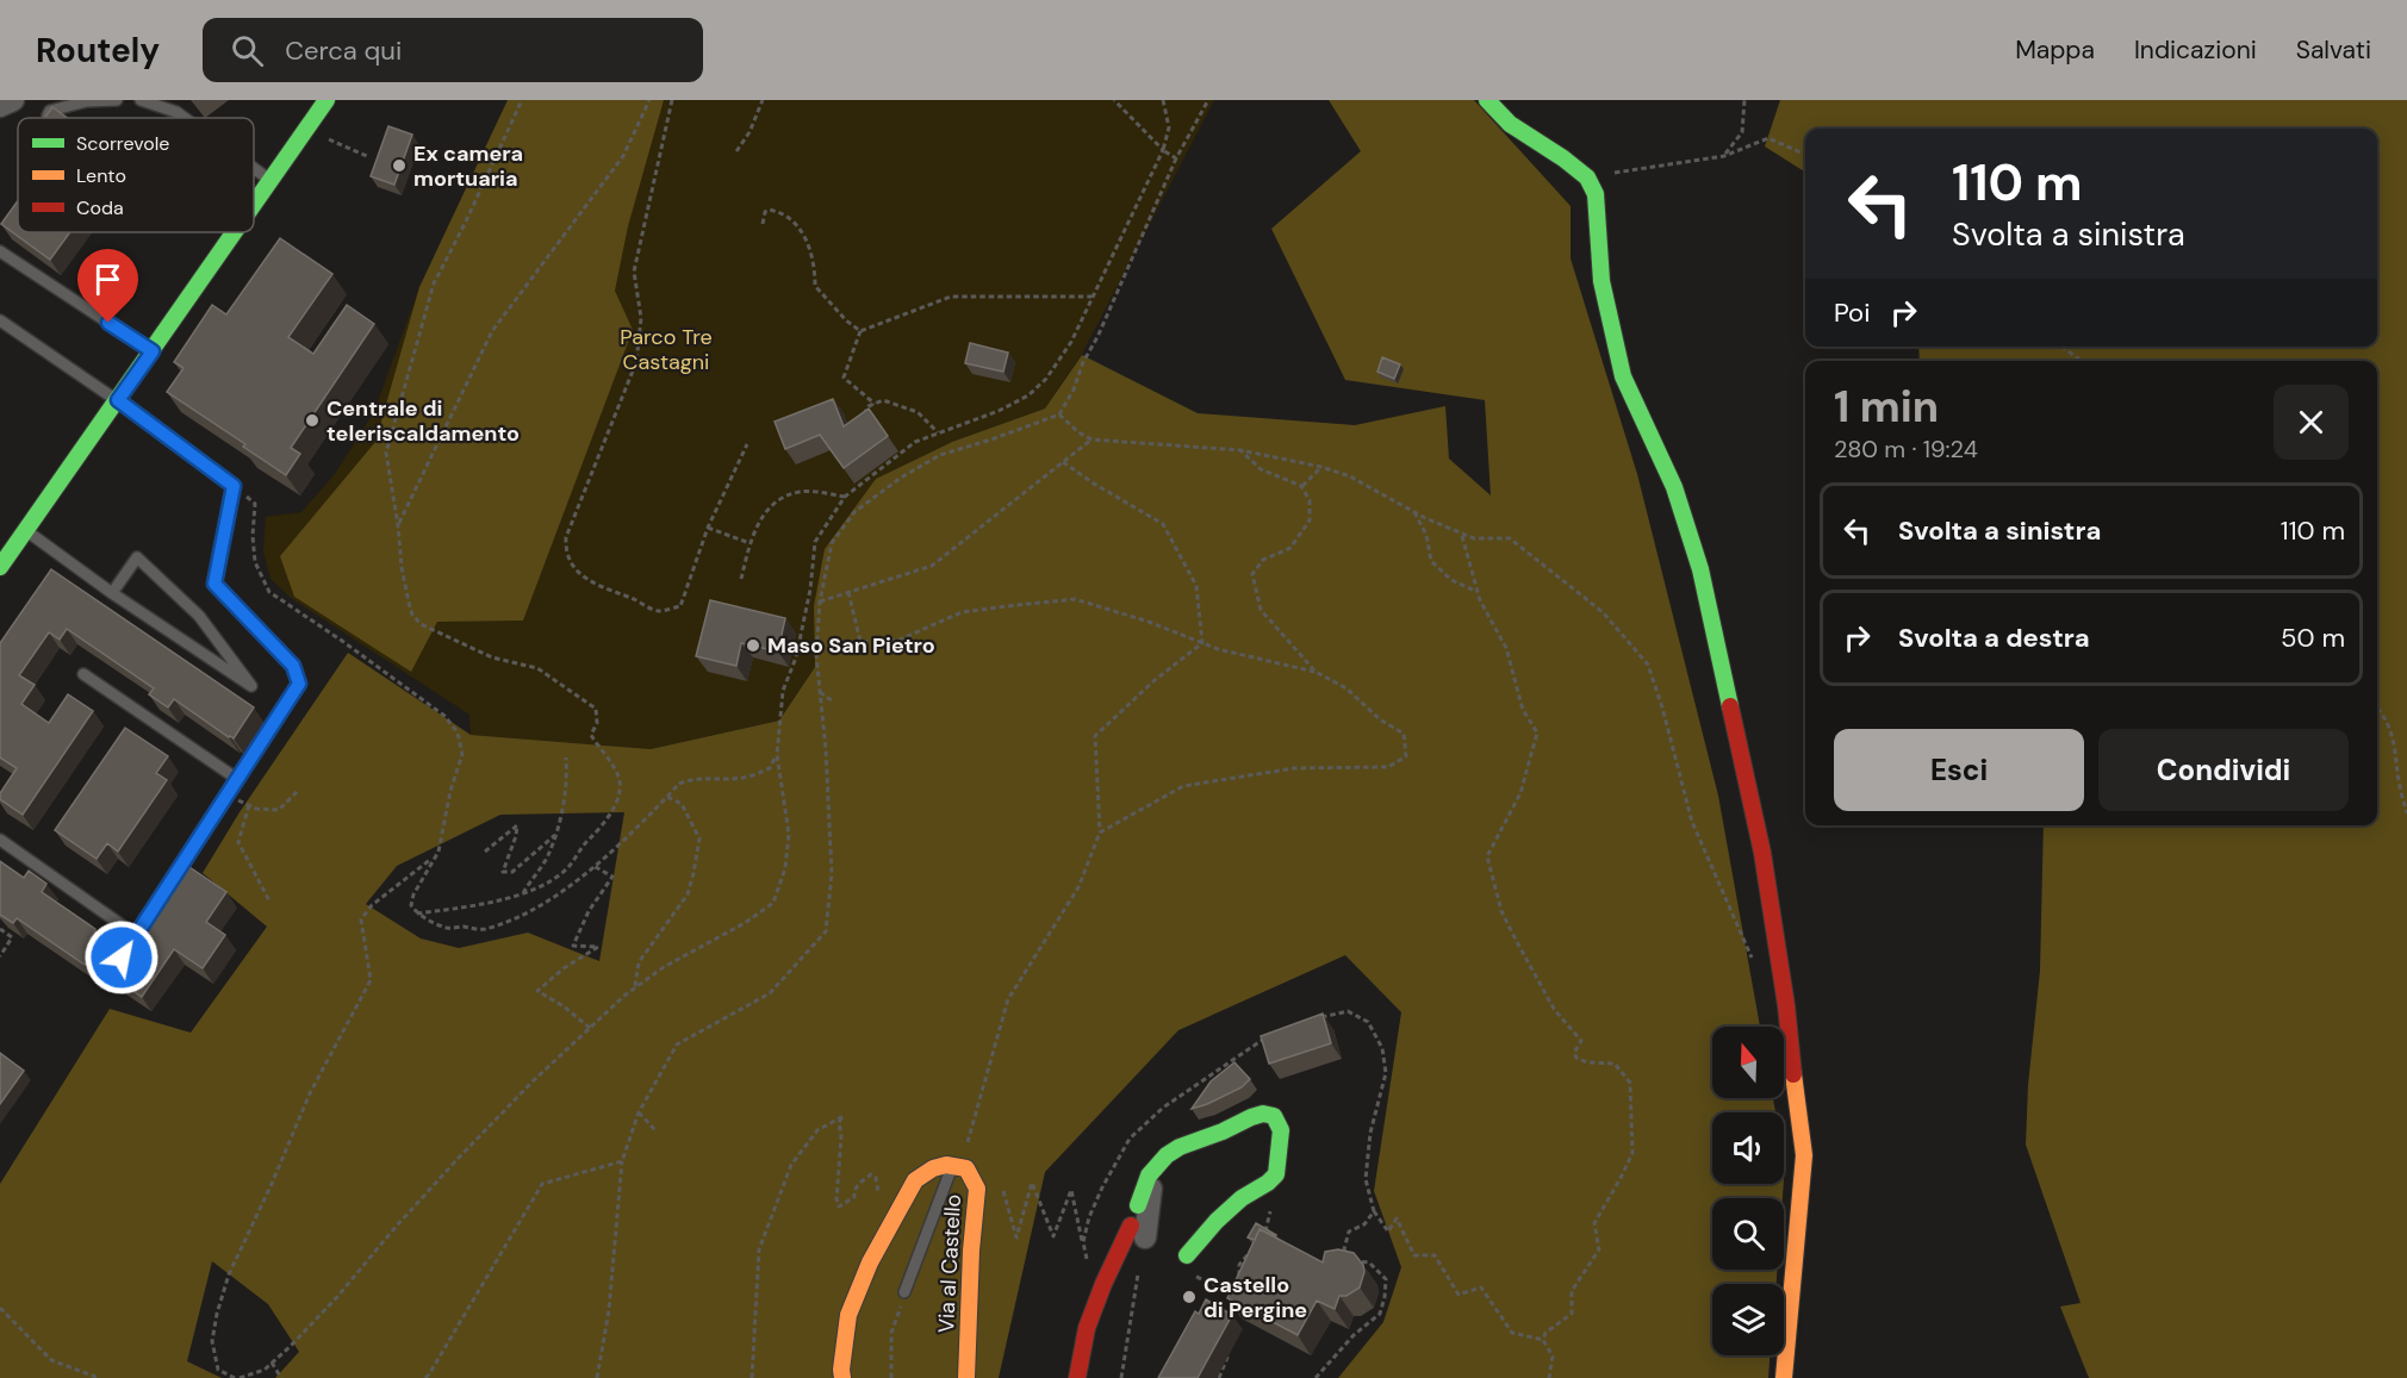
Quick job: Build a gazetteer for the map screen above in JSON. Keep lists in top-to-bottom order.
{
  "streets": {
    "street": ["Via al Castello"]
  },
  "parks": ["Parco Tre Castagni"],
  "places": [
    "Ex camera mortuaria",
    "Centrale di teleriscaldamento",
    "Maso San Pietro",
    "Castello di Pergine"
  ],
  "legend": ["Scorrevole", "Lento", "Coda"],
  "north": "top",
  "page": {
    "header": "Routely",
    "search": "Cerca qui",
    "nav": ["Mappa", "Indicazioni", "Salvati"],
    "turn": ["110 m", "Svolta a sinistra"],
    "then": "Poi",
    "heading": ["1 min", "280 m · 19:24"],
    "list": [
      {
        "name": "Svolta a sinistra",
        "value": "110 m"
      },
      {
        "name": "Svolta a destra",
        "value": "50 m"
      }
    ],
    "buttons": ["Esci", "Condividi"]
  }
}
